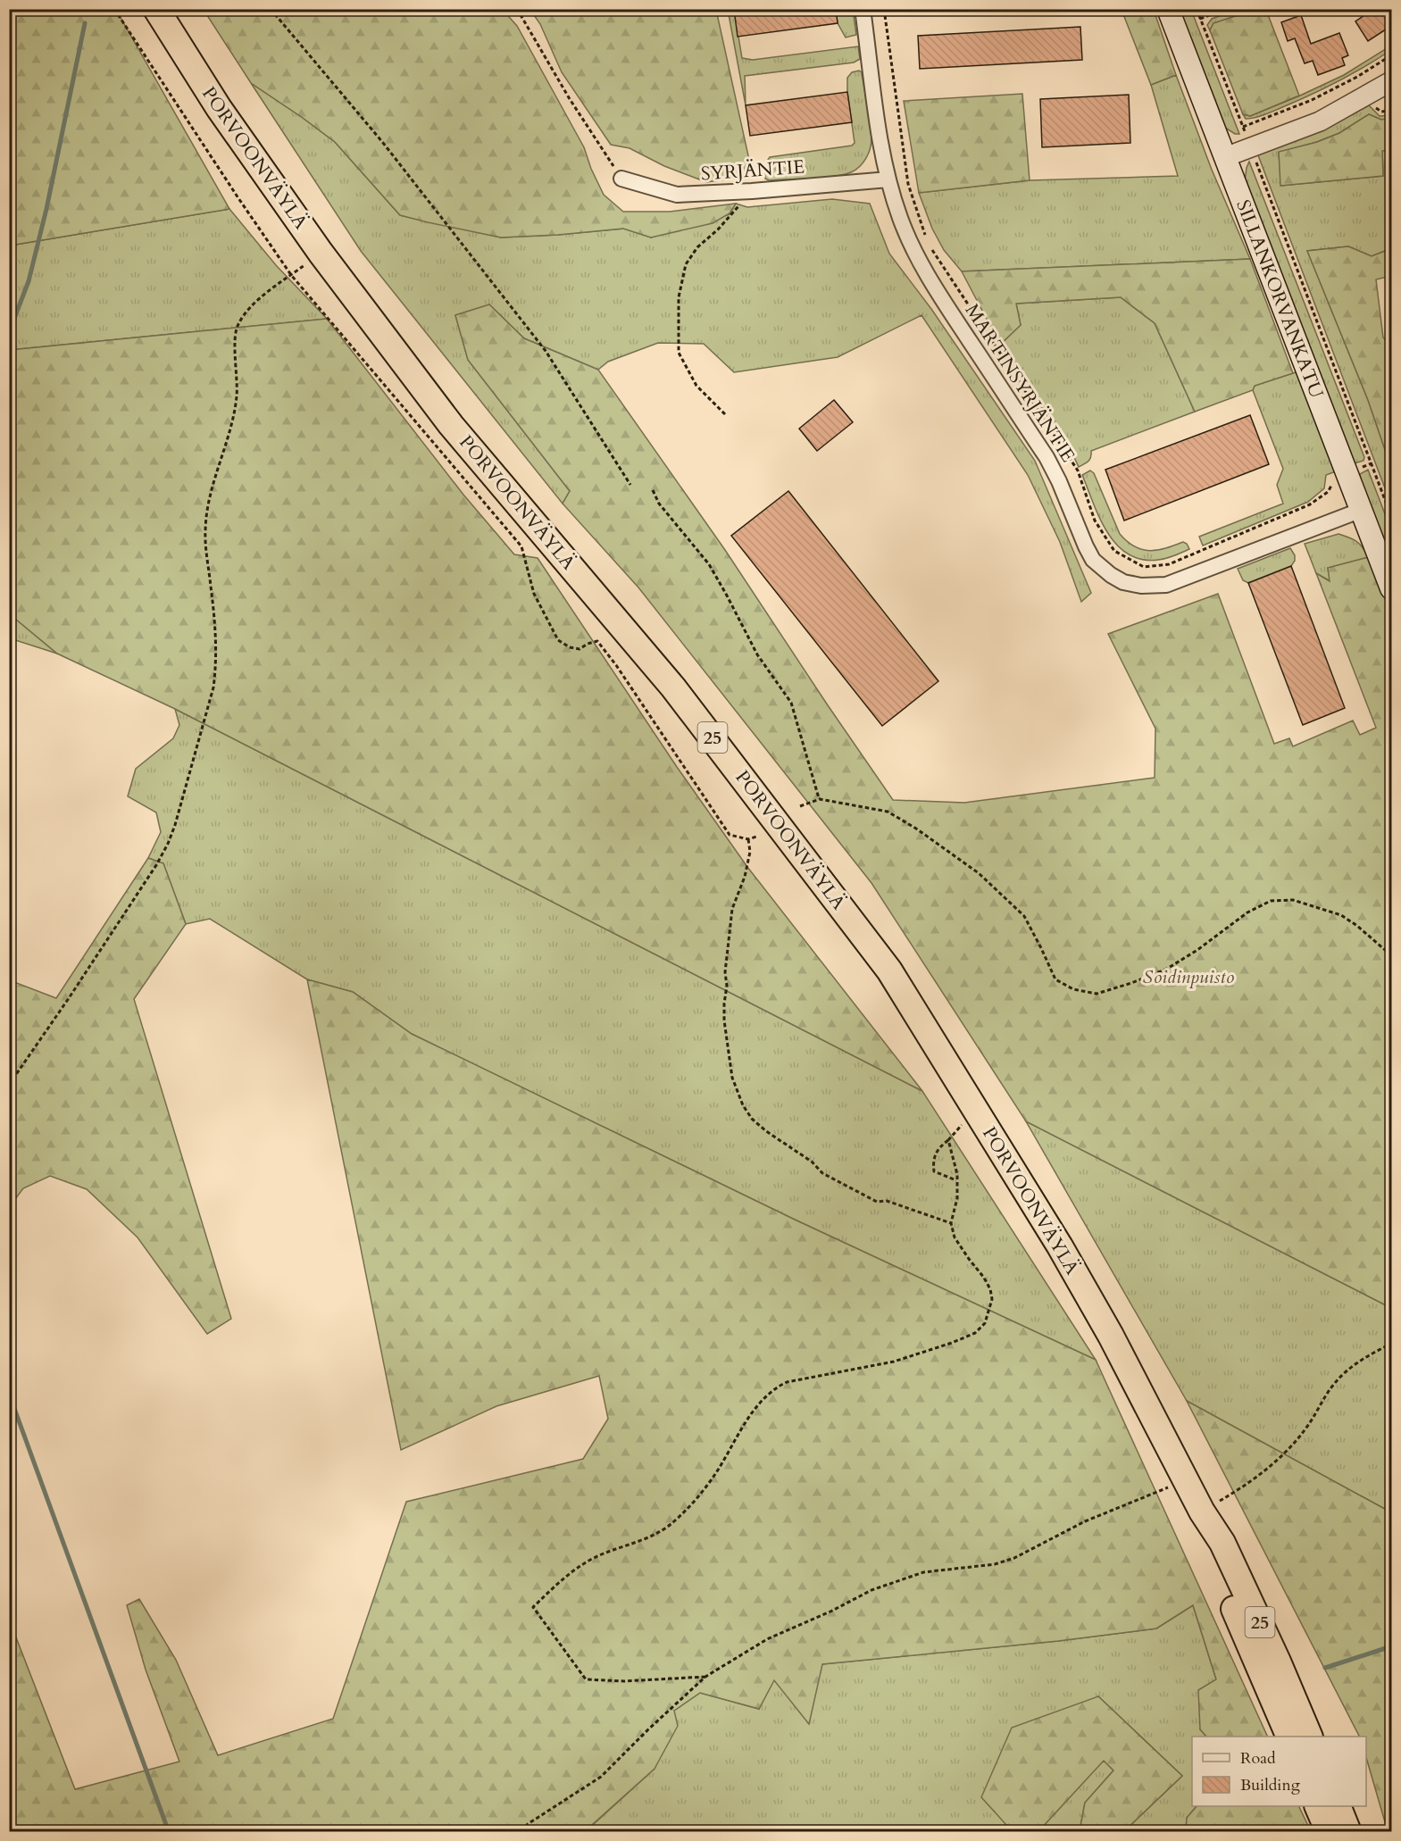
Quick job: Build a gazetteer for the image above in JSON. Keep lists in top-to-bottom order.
{
  "streets": {
    "highway": ["PORVOONVÄYLÄ", "25"],
    "main road": ["SILLANKORVANKATU"],
    "street": ["SYRJÄNTIE", "MARTINSYRJÄNTIE"]
  },
  "crossings": [
    ["SYRJÄNTIE", "MARTINSYRJÄNTIE"],
    ["SILLANKORVANKATU", "MARTINSYRJÄNTIE"]
  ],
  "parks": ["Soidinpuisto"],
  "legend": ["Road", "Building"]
}
